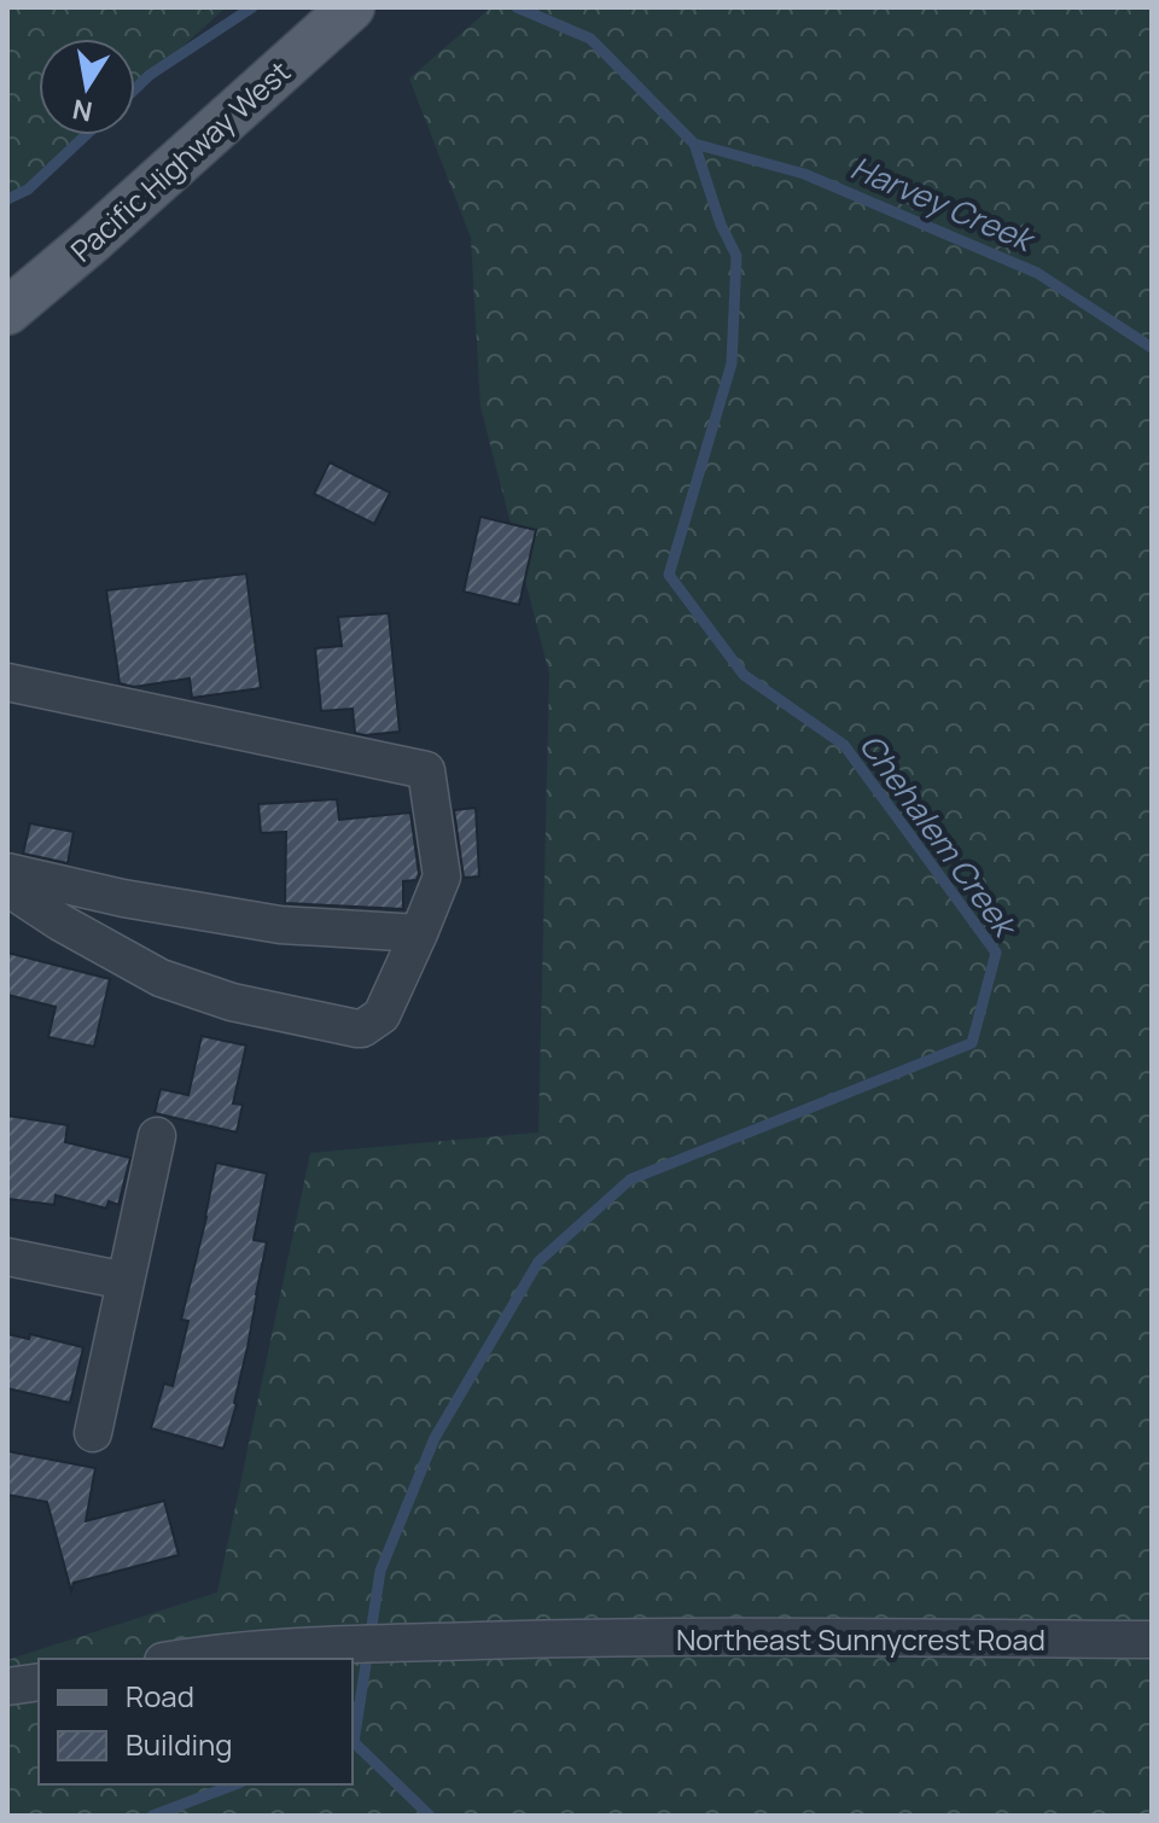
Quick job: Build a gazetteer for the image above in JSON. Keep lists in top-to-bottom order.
{
  "streets": {
    "main road": ["Pacific Highway West"],
    "street": ["Northeast Sunnycrest Road"]
  },
  "water": ["Harvey Creek", "Chehalem Creek"],
  "legend": ["Road", "Building"],
  "north": "bottom"
}
